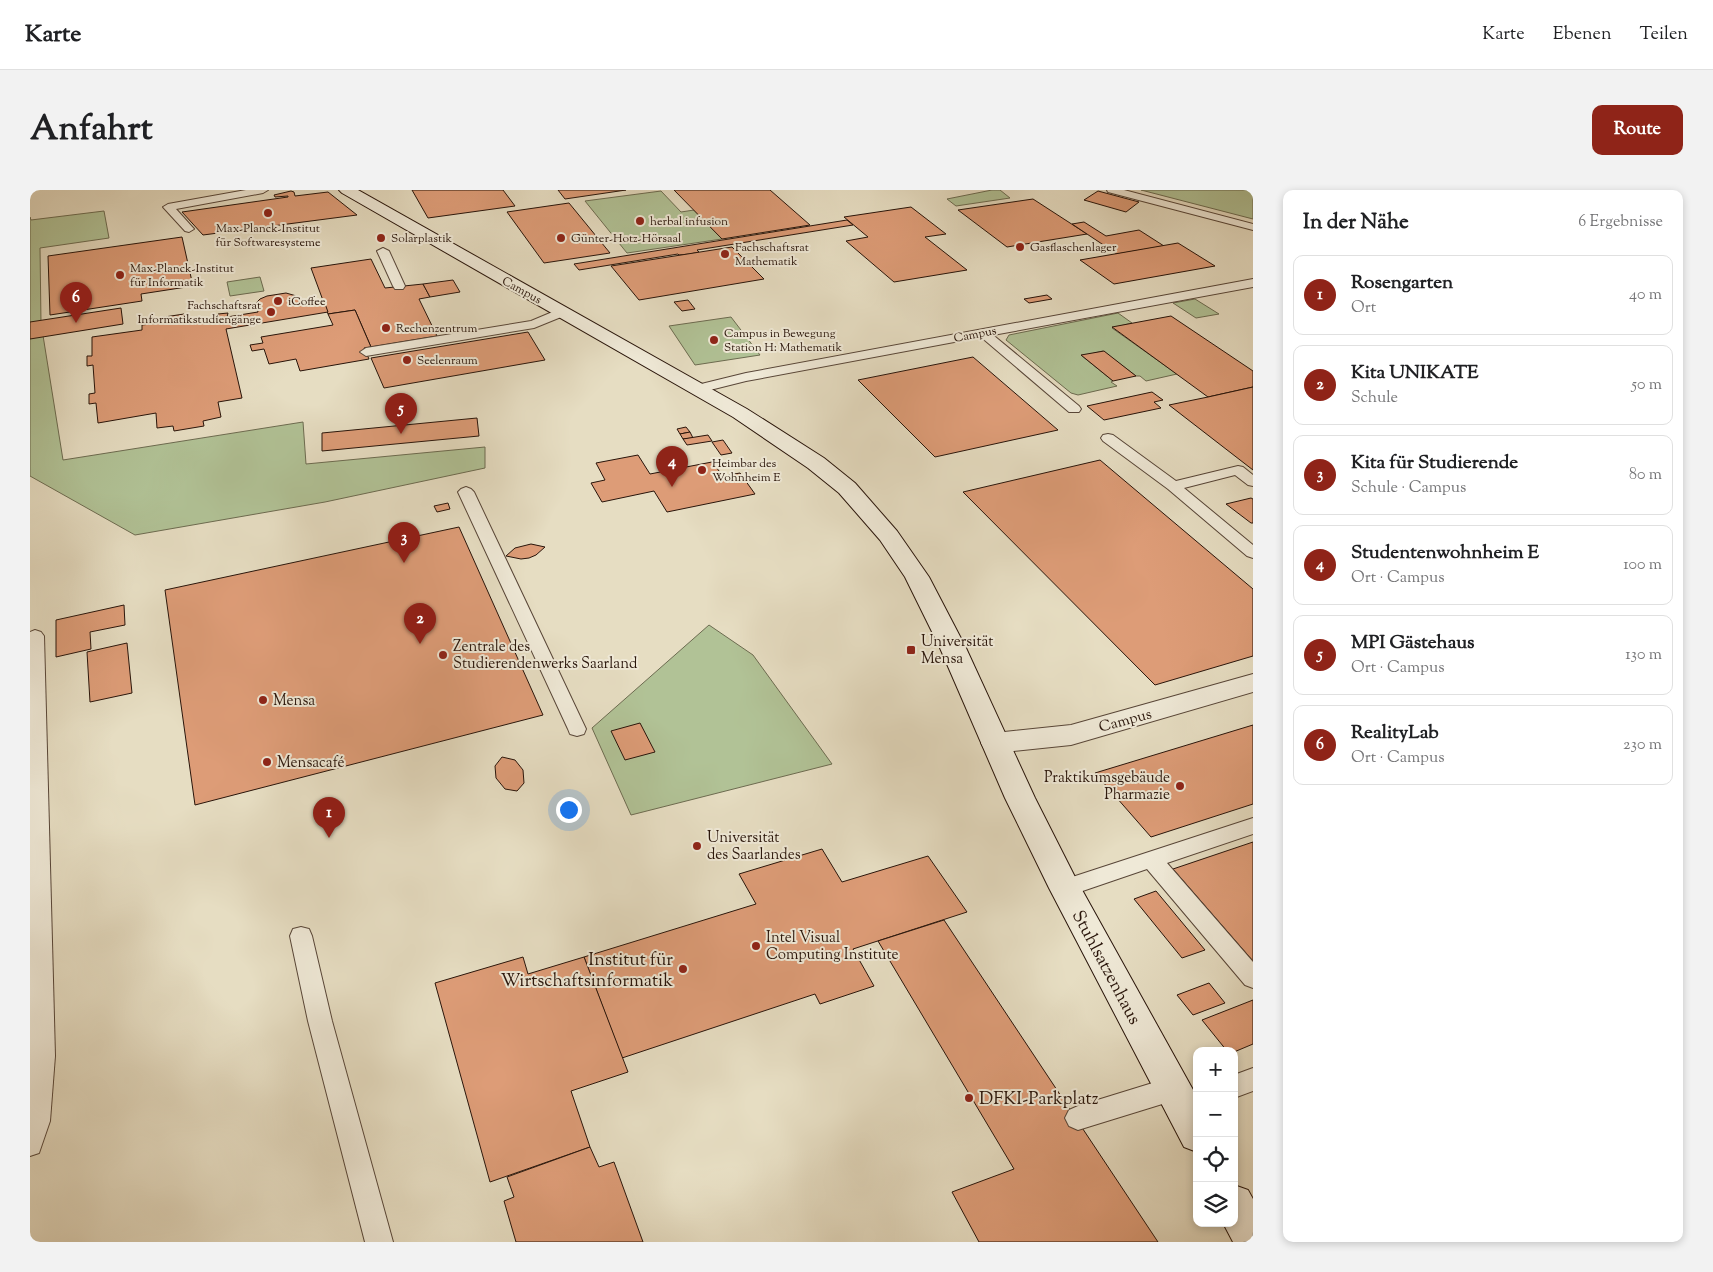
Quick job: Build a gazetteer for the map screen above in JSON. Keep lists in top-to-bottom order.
{
  "streets": {
    "street": ["Campus", "Stuhlsatzenhaus"]
  },
  "crossings": [
    ["Campus", "Stuhlsatzenhaus"]
  ],
  "places": {
    "other": [
      "Max-Planck-Institut für Softwaresysteme",
      "herbal infusion",
      "Solarplastik",
      "Günter-Hotz-Hörsaal",
      "Gasflaschenlager",
      "Fachschaftsrat Mathematik",
      "Max-Planck-Institut für Informatik",
      "iCoffee",
      "Fachschaftsrat Informatikstudiengänge",
      "Rechenzentrum",
      "Campus in Bewegung Station H: Mathematik",
      "Seelenraum",
      "Heimbar des Wohnheim E",
      "Zentrale des Studierendenwerks Saarland",
      "Mensa",
      "Mensacafé",
      "Praktikumsgebäude Pharmazie",
      "Universität des Saarlandes",
      "Intel Visual Computing Institute",
      "Institut für Wirtschaftsinformatik",
      "DFKI-Parkplatz"
    ],
    "transit": ["Universität Mensa"]
  },
  "page": {
    "header": "Karte",
    "nav": ["Karte", "Ebenen", "Teilen"],
    "title": "Anfahrt",
    "buttons": "Route",
    "heading": ["In der Nähe", "6 Ergebnisse"],
    "list": [
      {
        "mark": "1",
        "name": "Rosengarten",
        "note": "Ort",
        "value": "40 m"
      },
      {
        "mark": "2",
        "name": "Kita UNIKATE",
        "note": "Schule",
        "value": "50 m"
      },
      {
        "mark": "3",
        "name": "Kita für Studierende",
        "note": "Schule · Campus",
        "value": "80 m"
      },
      {
        "mark": "4",
        "name": "Studentenwohnheim E",
        "note": "Ort · Campus",
        "value": "100 m"
      },
      {
        "mark": "5",
        "name": "MPI Gästehaus",
        "note": "Ort · Campus",
        "value": "130 m"
      },
      {
        "mark": "6",
        "name": "RealityLab",
        "note": "Ort · Campus",
        "value": "230 m"
      }
    ],
    "pins": [
      "6",
      "5",
      "4",
      "3",
      "2",
      "1"
    ],
    "map_buttons": ["+", "−"]
  }
}
